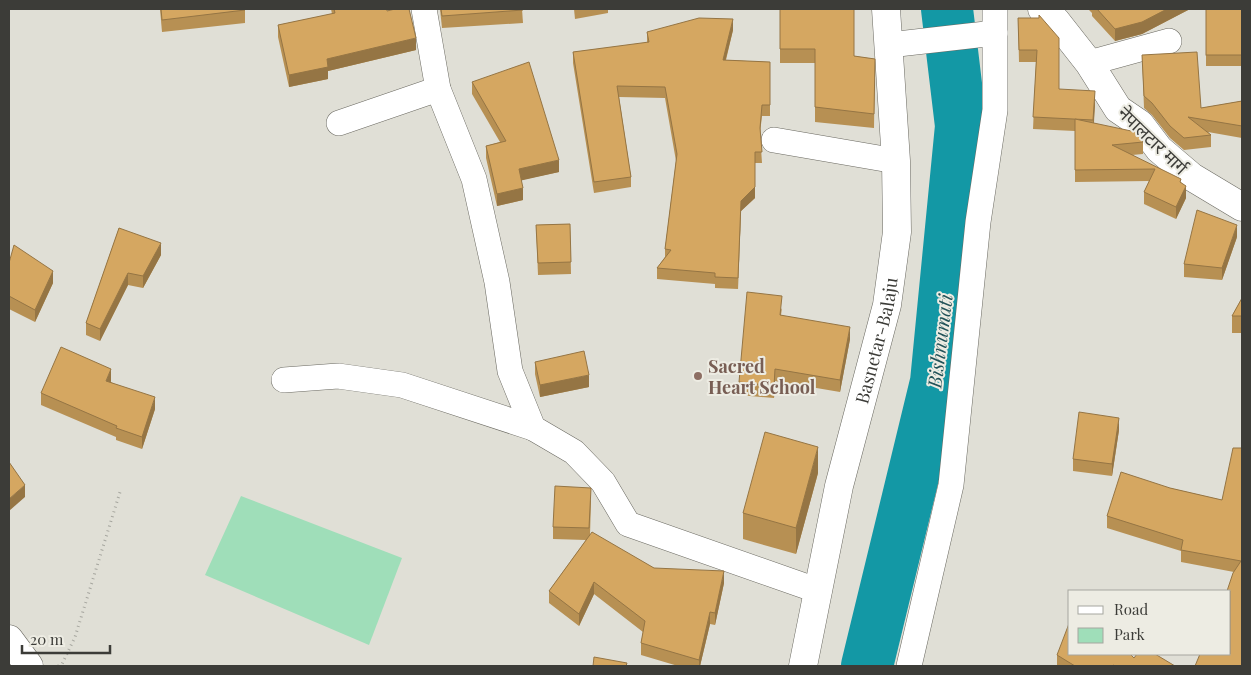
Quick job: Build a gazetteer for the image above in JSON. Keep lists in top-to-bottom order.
{
  "streets": {
    "street": ["नेपालटार मार्ग", "Basnetar-Balaju"]
  },
  "water": ["Bishnumati"],
  "places": ["Sacred Heart School"],
  "legend": ["Road", "Park"],
  "scale_bar": "20 m"
}
